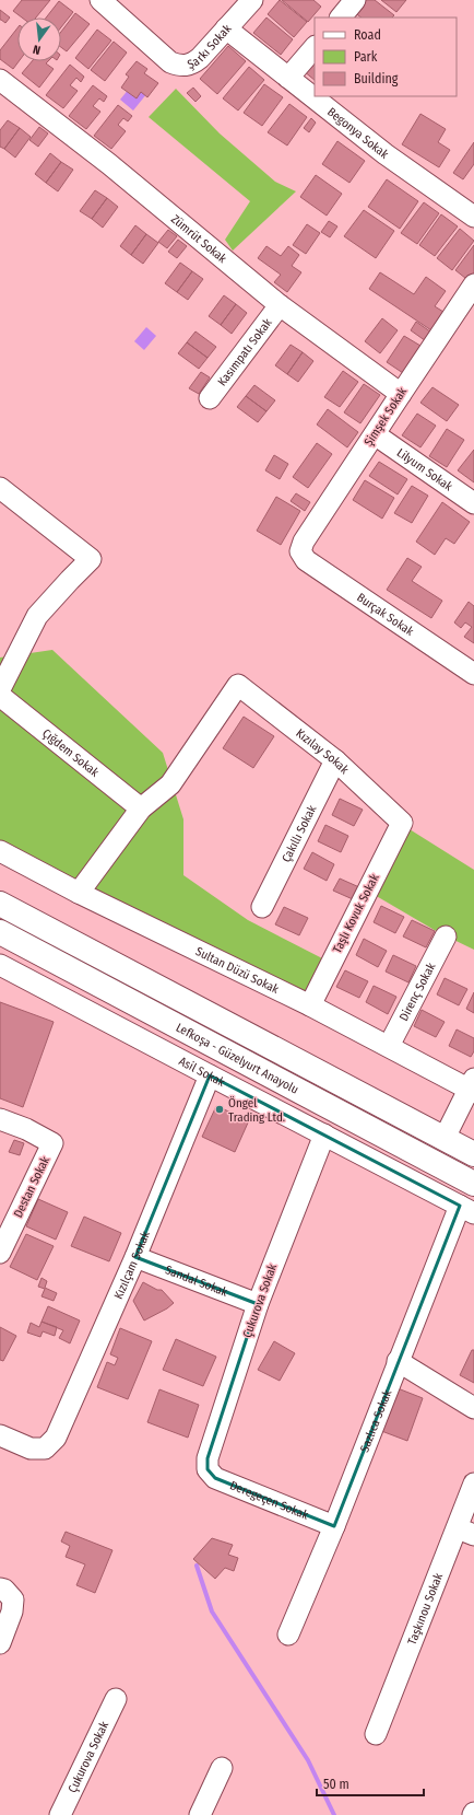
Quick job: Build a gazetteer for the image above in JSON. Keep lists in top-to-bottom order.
{
  "streets": {
    "highway": ["Lefkoşa - Güzelyurt Anayolu"],
    "street": [
      "Şarkı Sokak",
      "Begonya Sokak",
      "Zümrüt Sokak",
      "Kasımpatı Sokak",
      "Şimşek Sokak",
      "Lilyum Sokak",
      "Burçak Sokak",
      "Kızılay Sokak",
      "Çığdem Sokak",
      "Çakıllı Sokak",
      "Taşlı Kovuk Sokak",
      "Sultan Düzü Sokak",
      "Direnç Sokak",
      "Asil Sokak",
      "Destan Sokak",
      "Kızılçam Sokak",
      "Sandal Sokak",
      "Çukurova Sokak",
      "Sazlıca Sokak",
      "Deregeçen Sokak",
      "Taşkınou Sokak"
    ]
  },
  "crossings": [
    ["Şarkı Sokak", "Begonya Sokak"],
    ["Zümrüt Sokak", "Kasımpatı Sokak"],
    ["Zümrüt Sokak", "Şimşek Sokak"],
    ["Şimşek Sokak", "Lilyum Sokak"],
    ["Şimşek Sokak", "Burçak Sokak"],
    ["Kızılay Sokak", "Çığdem Sokak"],
    ["Kızılay Sokak", "Çakıllı Sokak"],
    ["Kızılay Sokak", "Taşlı Kovuk Sokak"],
    ["Taşlı Kovuk Sokak", "Sultan Düzü Sokak"],
    ["Sultan Düzü Sokak", "Direnç Sokak"],
    ["Asil Sokak", "Kızılçam Sokak"],
    ["Asil Sokak", "Çukurova Sokak"],
    ["Asil Sokak", "Sazlıca Sokak"],
    ["Kızılçam Sokak", "Sandal Sokak"],
    ["Sandal Sokak", "Çukurova Sokak"],
    ["Çukurova Sokak", "Deregeçen Sokak"],
    ["Sazlıca Sokak", "Deregeçen Sokak"]
  ],
  "places": ["Öngel Trading Ltd."],
  "legend": ["Road", "Park", "Building"],
  "scale_bar": "50 m",
  "north": "bottom"
}
